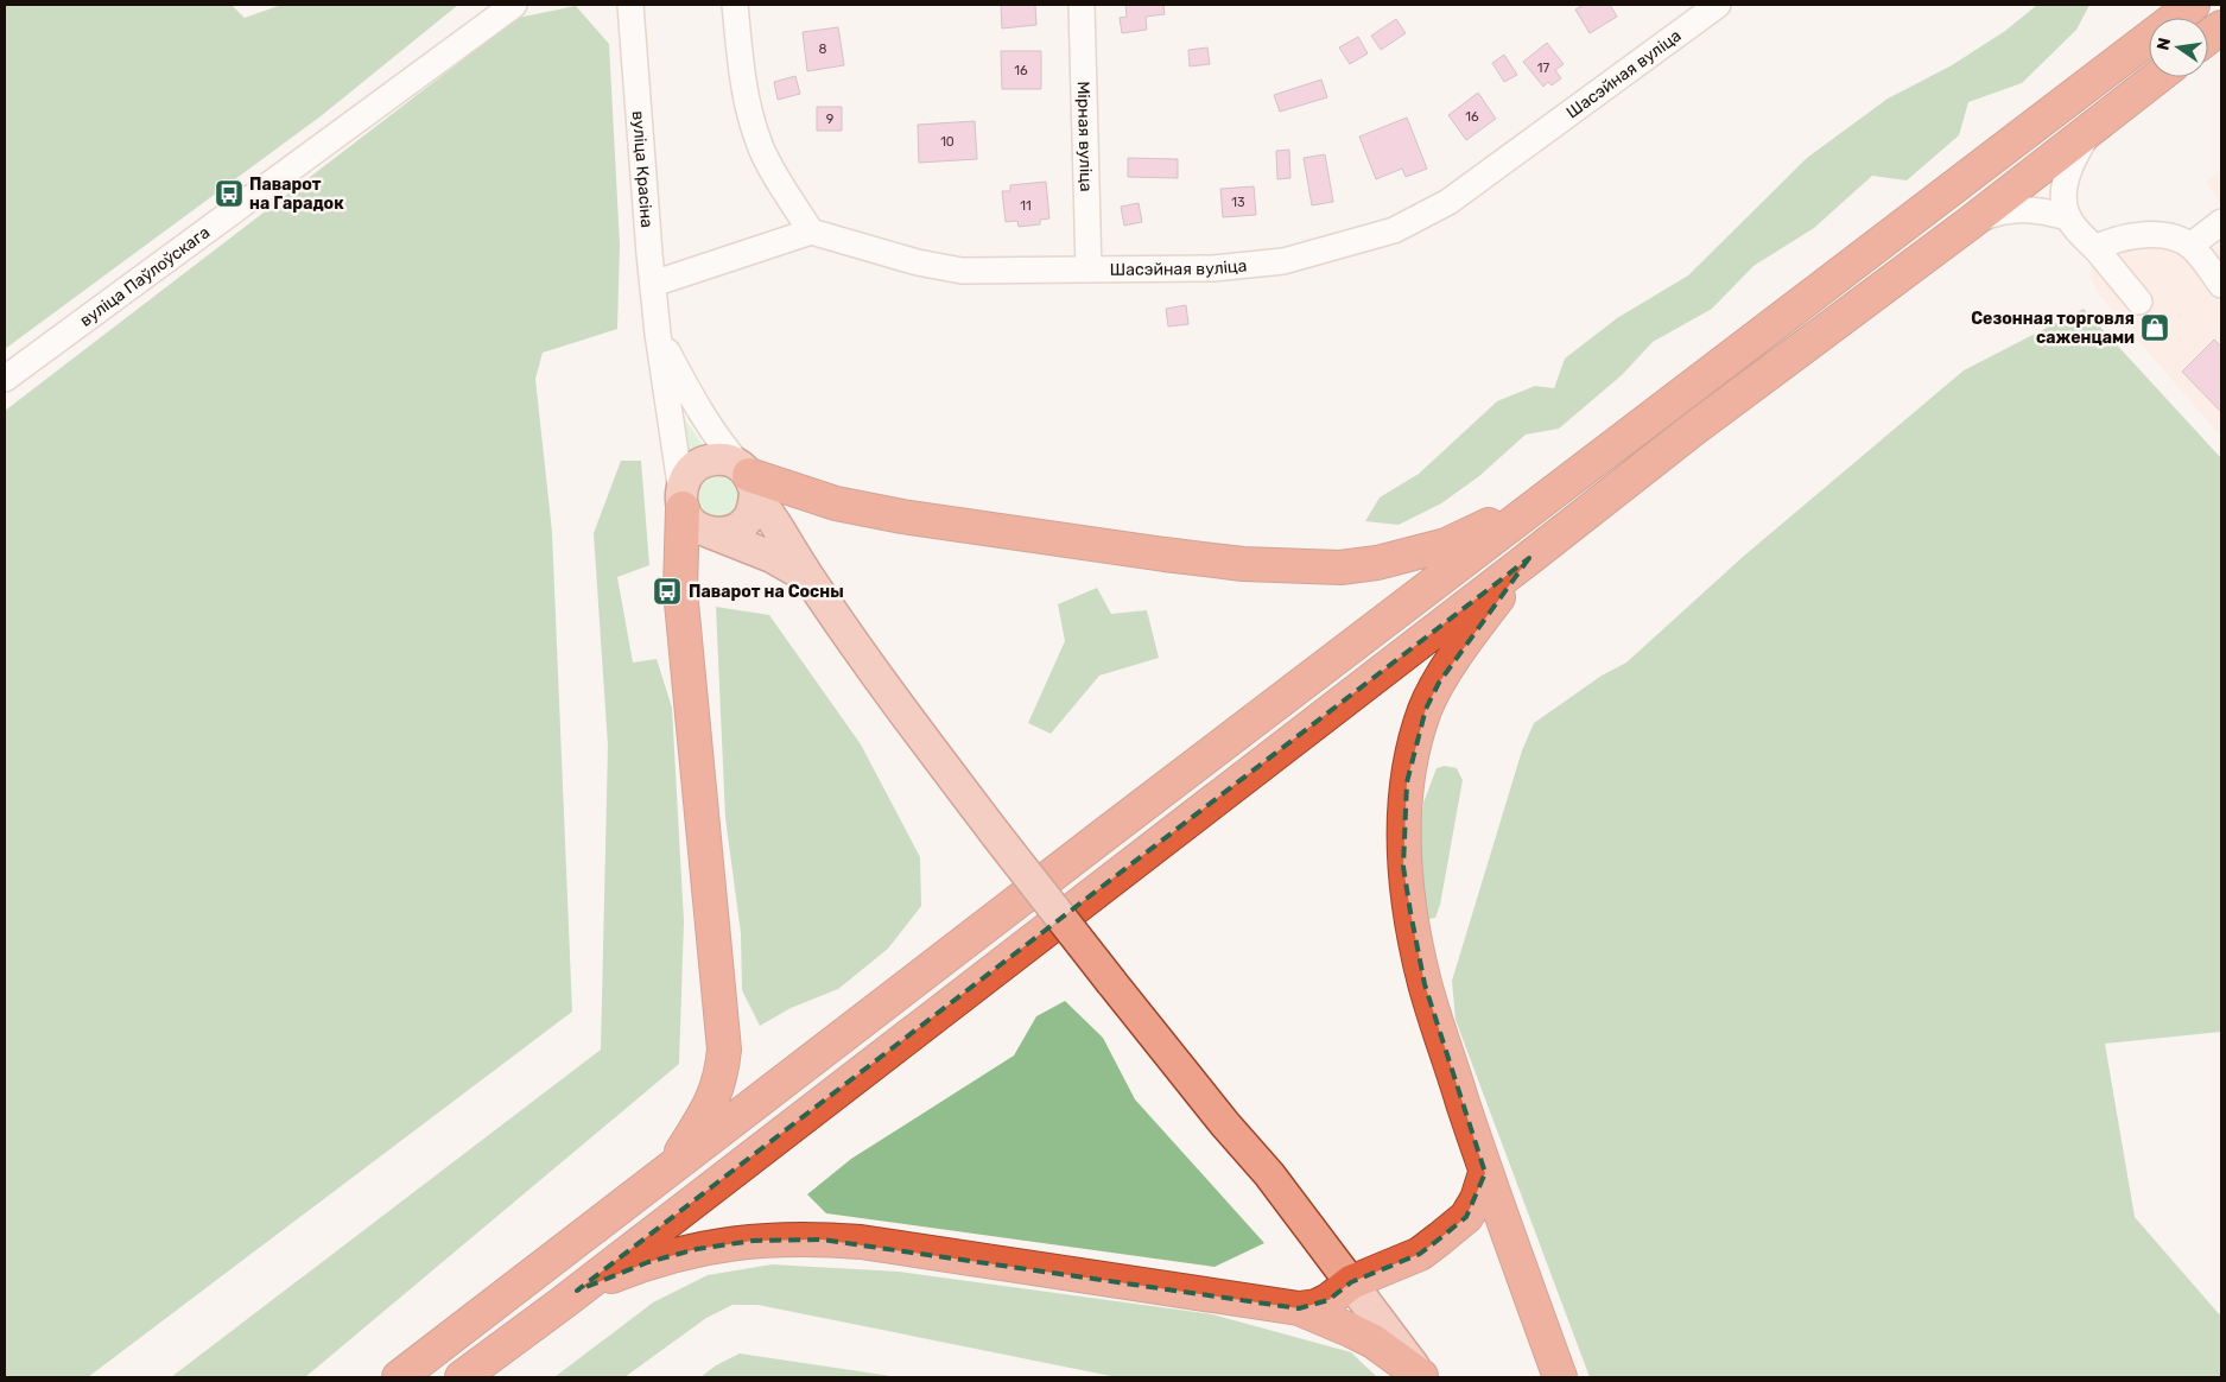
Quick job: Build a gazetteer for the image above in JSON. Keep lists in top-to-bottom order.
{
  "streets": {
    "street": [
      "Шасэйная вуліца",
      "Мірная вуліца",
      "вуліца Красіна",
      "вуліца Паўлоўскага"
    ]
  },
  "crossings": [
    ["Шасэйная вуліца", "Мірная вуліца"]
  ],
  "places": {
    "bus stop": ["Паварот на Гарадок", "Паварот на Сосны"],
    "shop": ["Сезонная торговля саженцами"]
  },
  "house_numbers": [
    "8",
    "17",
    "16",
    "16",
    "9",
    "10",
    "13",
    "11"
  ],
  "north": "left"
}
